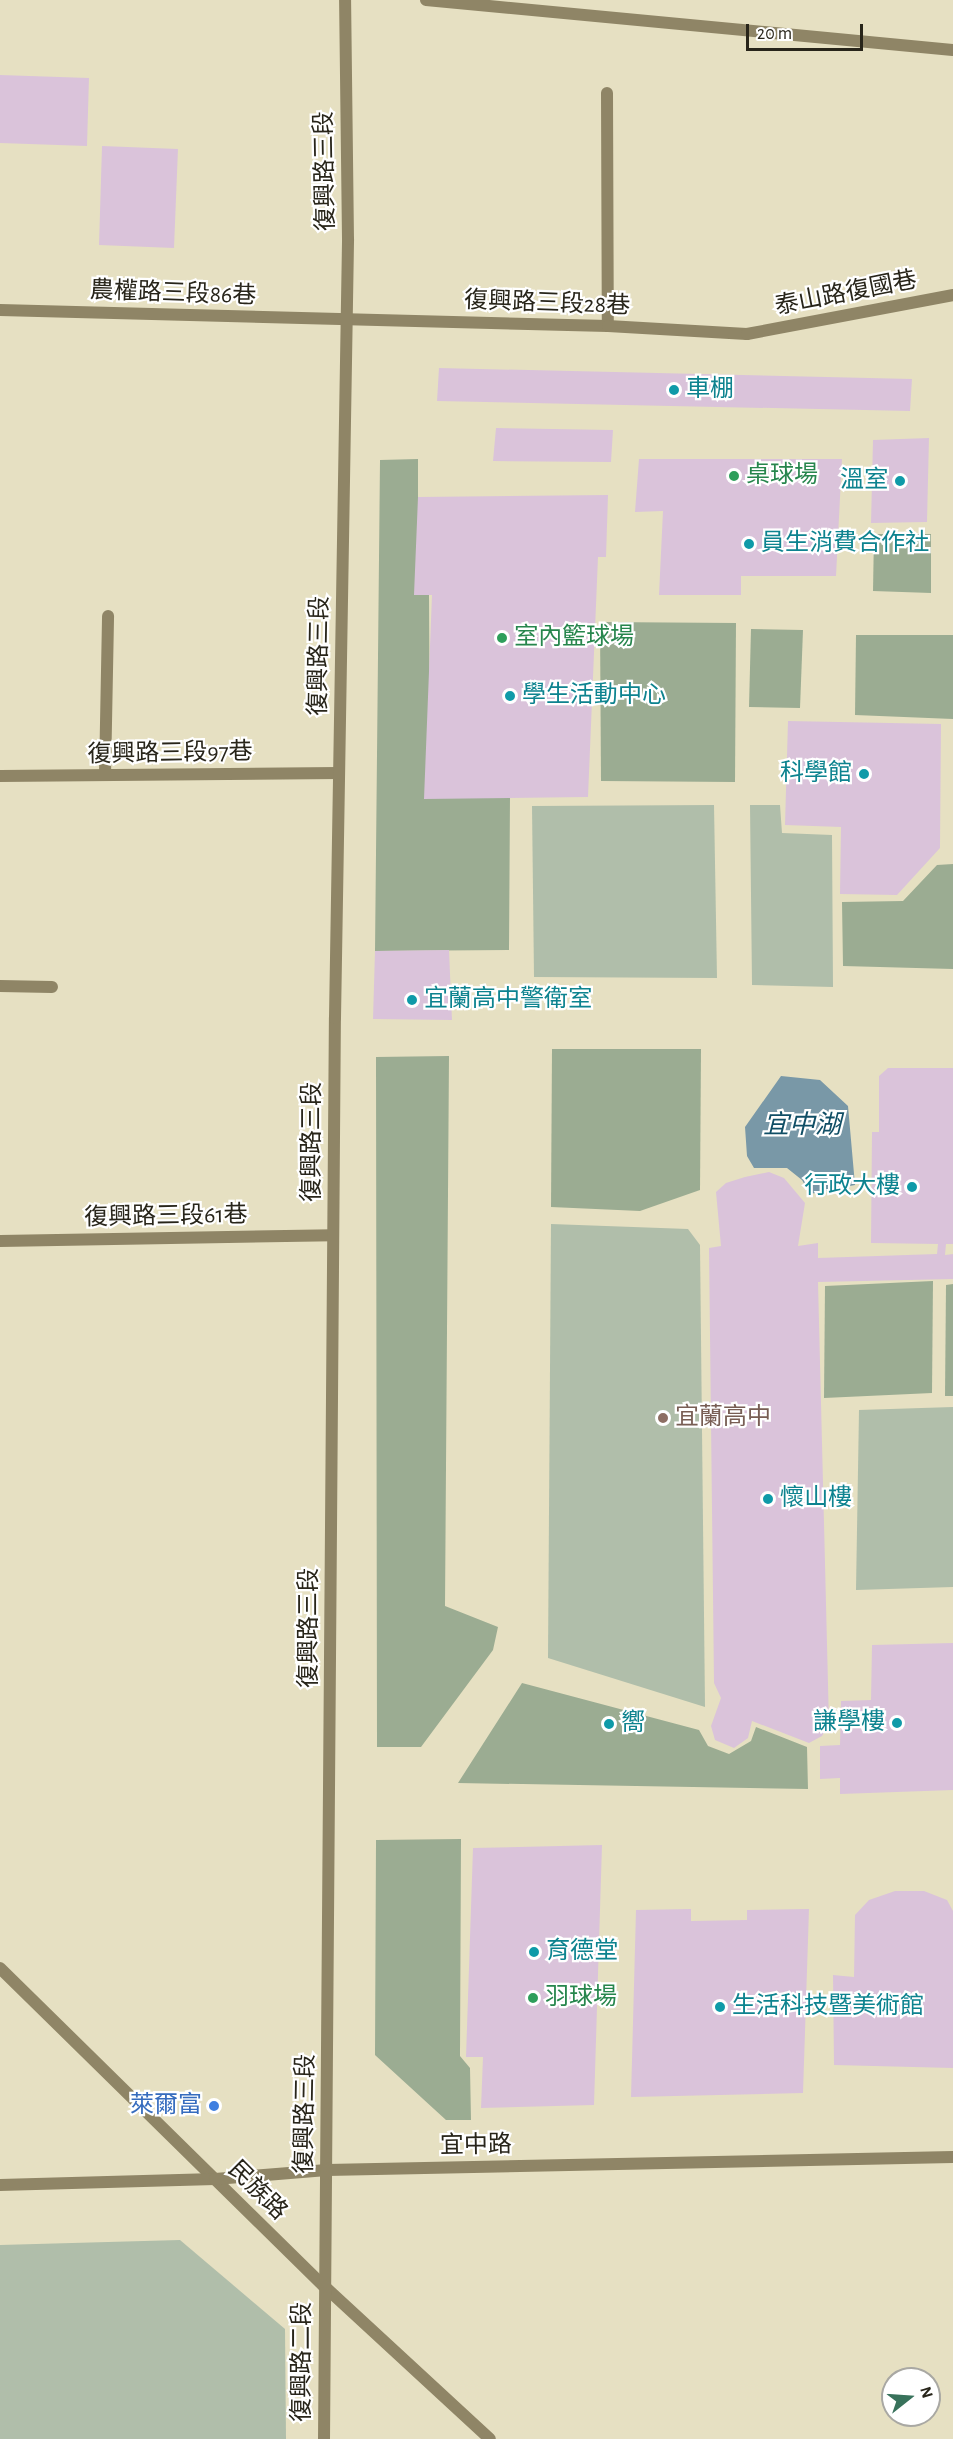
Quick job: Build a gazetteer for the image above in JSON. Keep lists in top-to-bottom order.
{
  "streets": {
    "street": [
      "復興路三段",
      "農權路三段86巷",
      "泰山路復國巷",
      "復興路三段28巷",
      "復興路三段97巷",
      "復興路三段61巷",
      "宜中路",
      "民族路",
      "復興路二段"
    ]
  },
  "crossings": [
    ["復興路三段", "農權路三段86巷"],
    ["復興路三段", "復興路三段28巷"],
    ["復興路三段", "復興路三段97巷"],
    ["復興路三段", "復興路三段61巷"],
    ["復興路三段", "宜中路"],
    ["復興路三段", "民族路"],
    ["復興路三段", "復興路二段"],
    ["農權路三段86巷", "復興路三段28巷"],
    ["泰山路復國巷", "復興路三段28巷"],
    ["宜中路", "民族路"],
    ["民族路", "復興路二段"]
  ],
  "water": ["宜中湖"],
  "places": [
    "車棚",
    "桌球場",
    "溫室",
    "員生消費合作社",
    "室內籃球場",
    "學生活動中心",
    "科學館",
    "宜蘭高中警衛室",
    "行政大樓",
    "宜蘭高中",
    "懷山樓",
    "謙學樓",
    "嚮",
    "育德堂",
    "羽球場",
    "生活科技暨美術館",
    "萊爾富"
  ],
  "scale_bar": "20 m",
  "north": "right"
}
